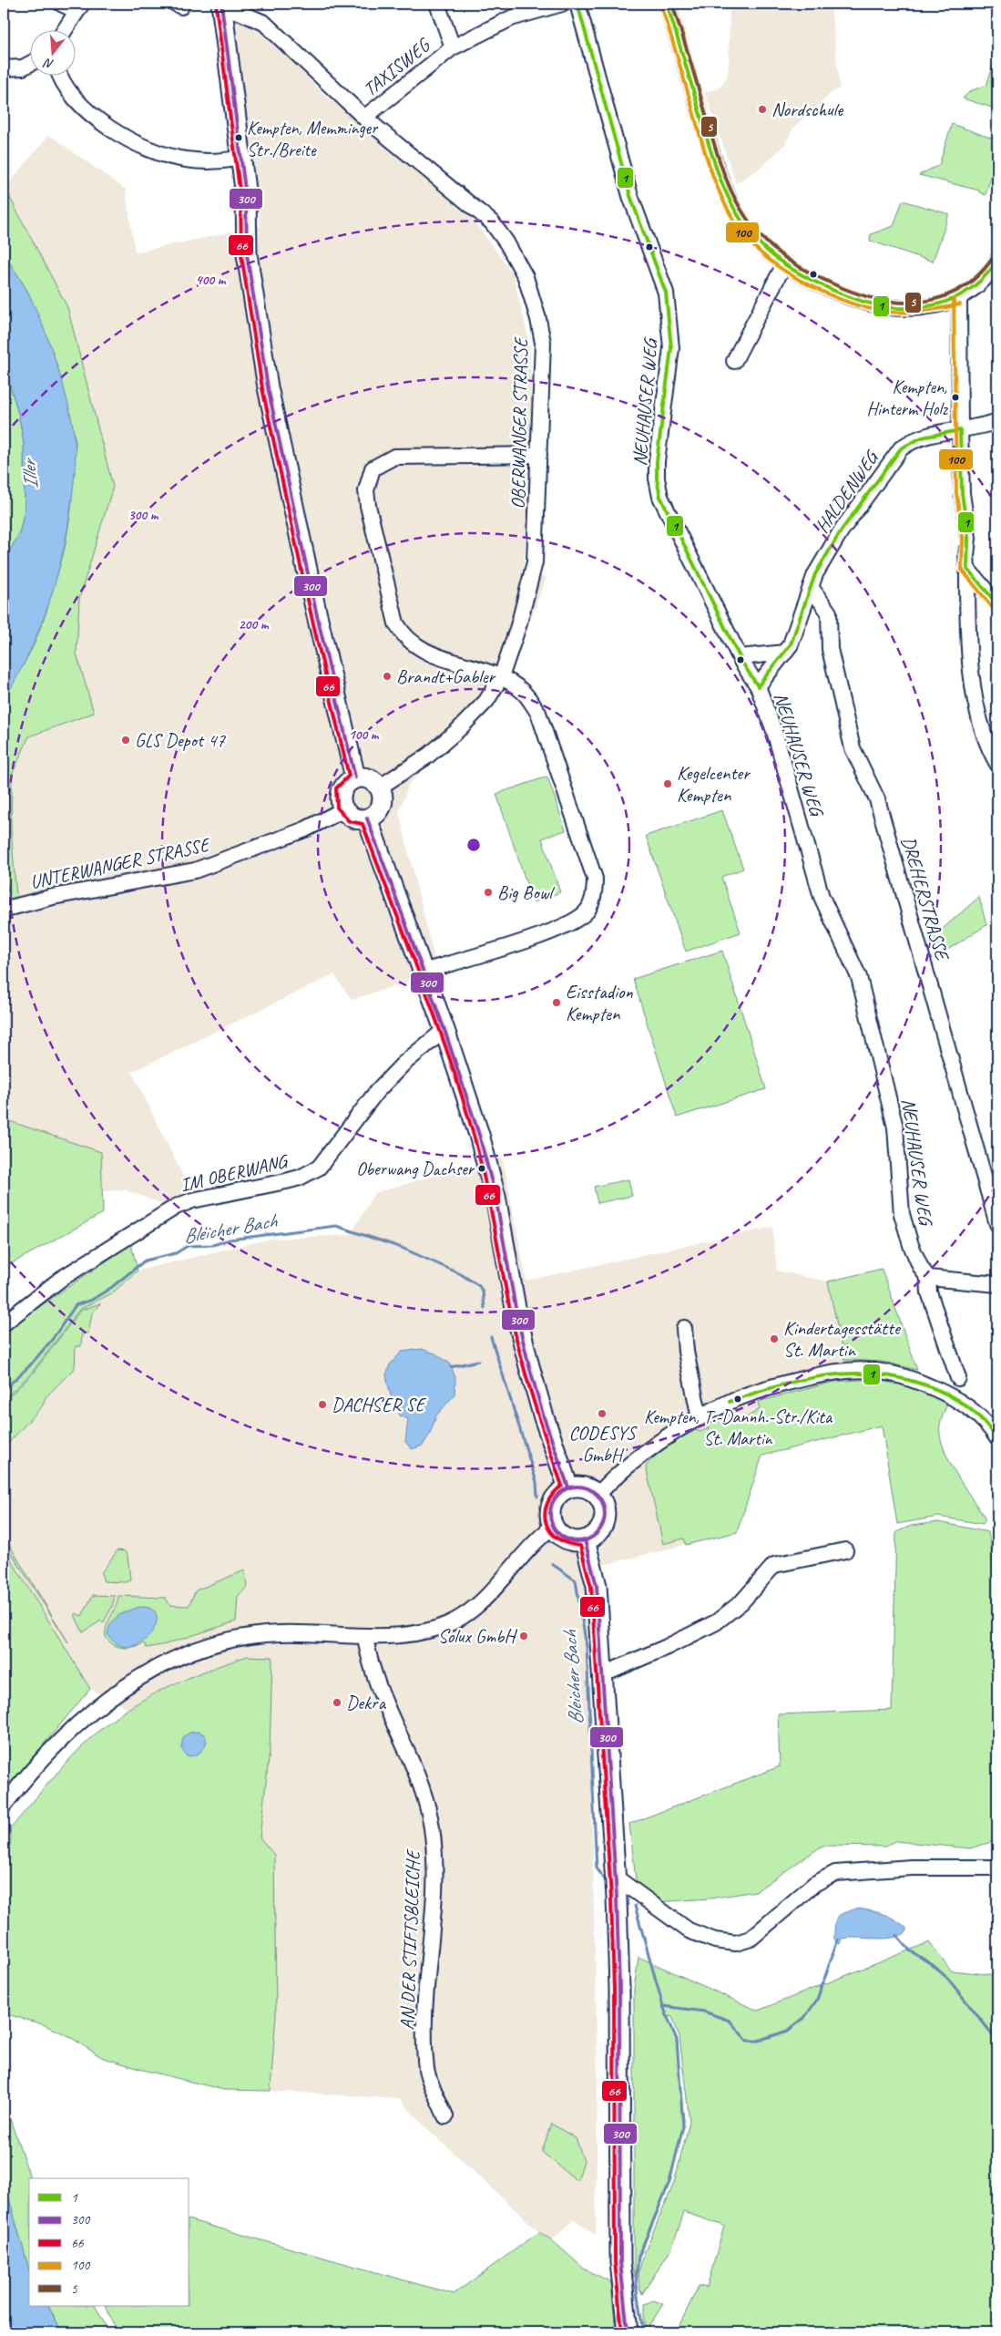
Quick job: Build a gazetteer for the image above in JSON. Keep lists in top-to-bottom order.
{
  "streets": {
    "street": [
      "TAXISWEG",
      "NEUHAUSER WEG",
      "OBERWANGER STRASSE",
      "HALDENWEG",
      "UNTERWANGER STRASSE",
      "DREHERSTRASSE",
      "IM OBERWANG",
      "AN DER STIFTSBLEICHE"
    ]
  },
  "crossings": [
    ["TAXISWEG", "OBERWANGER STRASSE"],
    ["NEUHAUSER WEG", "HALDENWEG"],
    ["OBERWANGER STRASSE", "UNTERWANGER STRASSE"],
    ["HALDENWEG", "DREHERSTRASSE"]
  ],
  "water": ["Iller", "Bleicher Bach"],
  "places": [
    "Nordschule",
    "Kempten, Memminger Str./Breite",
    "Kempten, Hinterm Holz",
    "Brandt+Gabler",
    "GLS Depot 47",
    "Kegelcenter Kempten",
    "Big Bowl",
    "Eisstadion Kempten",
    "Oberwang Dachser",
    "Kindertagesstätte St. Martin",
    "Kempten, T.-Dannh.-Str./Kita St. Martin",
    "DACHSER SE",
    "CODESYS GmbH",
    "Solux GmbH",
    "Dekra"
  ],
  "lines": [
    "transit line 1",
    "transit line 300",
    "transit line 5",
    "transit line 66",
    "transit line 100"
  ],
  "legend": [
    "1",
    "300",
    "66",
    "100",
    "5"
  ],
  "north": "bottom",
  "rings": [
    "400 m",
    "300 m",
    "200 m",
    "100 m"
  ]
}
